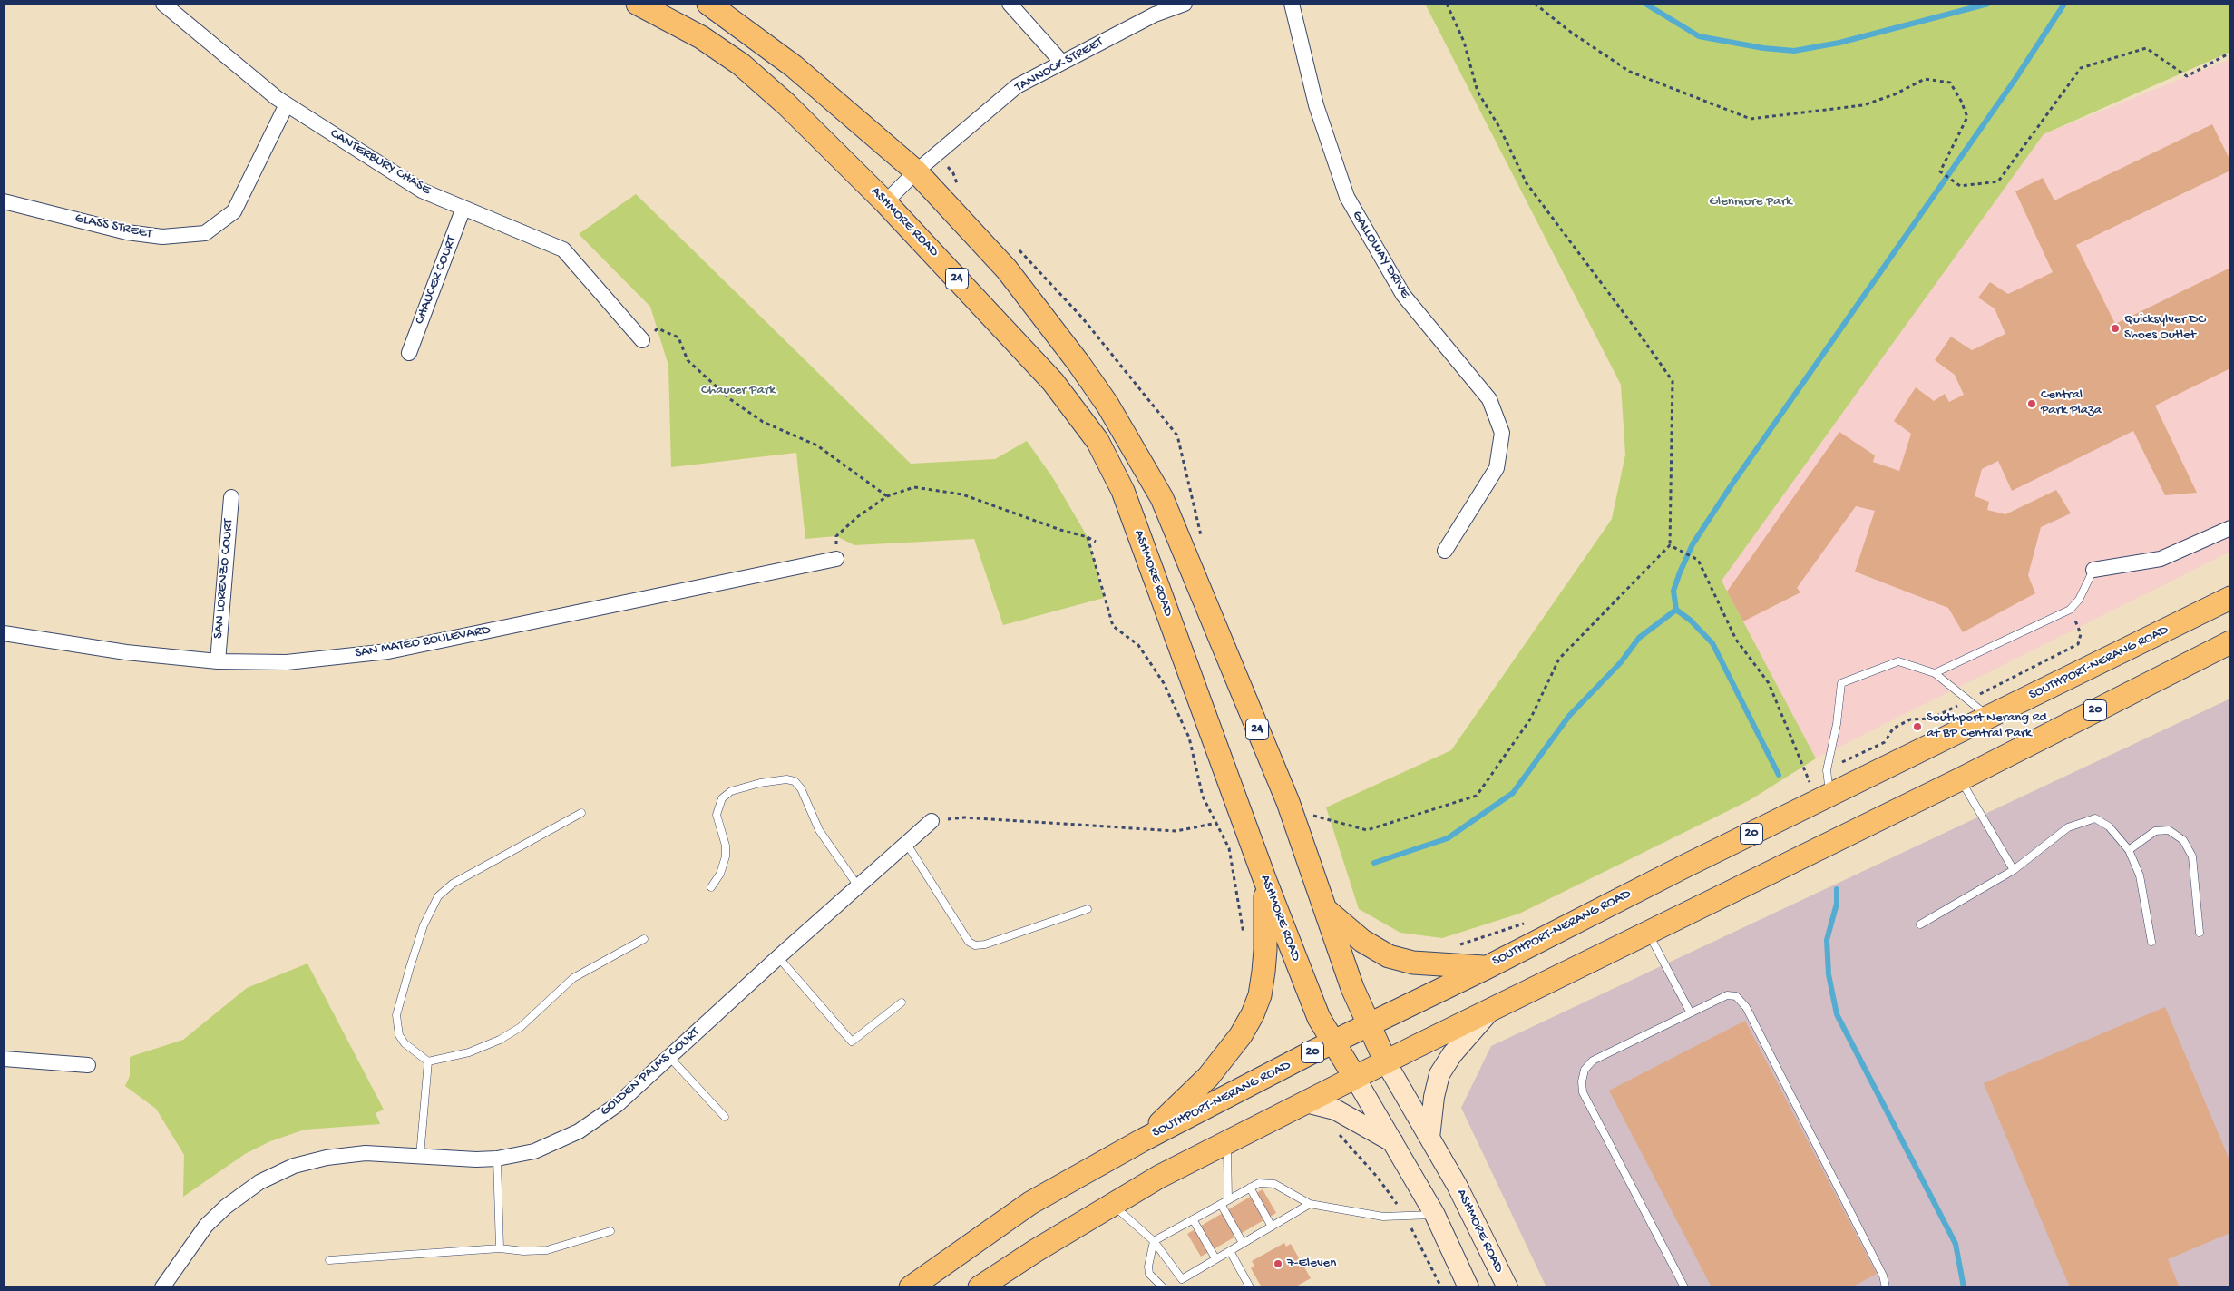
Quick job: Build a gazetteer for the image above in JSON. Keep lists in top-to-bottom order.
{
  "streets": {
    "main road": [
      "ASHMORE ROAD",
      "24",
      "SOUTHPORT-NERANG ROAD",
      "20"
    ],
    "street": [
      "TANNOCK STREET",
      "CANTERBURY CHASE",
      "GLASS STREET",
      "GALLOWAY DRIVE",
      "CHAUCER COURT",
      "SAN LORENZO COURT",
      "SAN MATEO BOULEVARD",
      "GOLDEN PALMS COURT"
    ]
  },
  "crossings": [
    ["TANNOCK STREET", "ASHMORE ROAD"],
    ["CANTERBURY CHASE", "GLASS STREET"],
    ["CANTERBURY CHASE", "CHAUCER COURT"],
    ["ASHMORE ROAD", "SOUTHPORT-NERANG ROAD"],
    ["ASHMORE ROAD", "20"],
    ["SAN LORENZO COURT", "SAN MATEO BOULEVARD"]
  ],
  "parks": ["Glenmore Park", "Chaucer Park"],
  "places": [
    "Quicksylver DC Shoes Outlet",
    "Central Park Plaza",
    "Southport Nerang Rd at BP Central Park",
    "7-Eleven"
  ]
}
